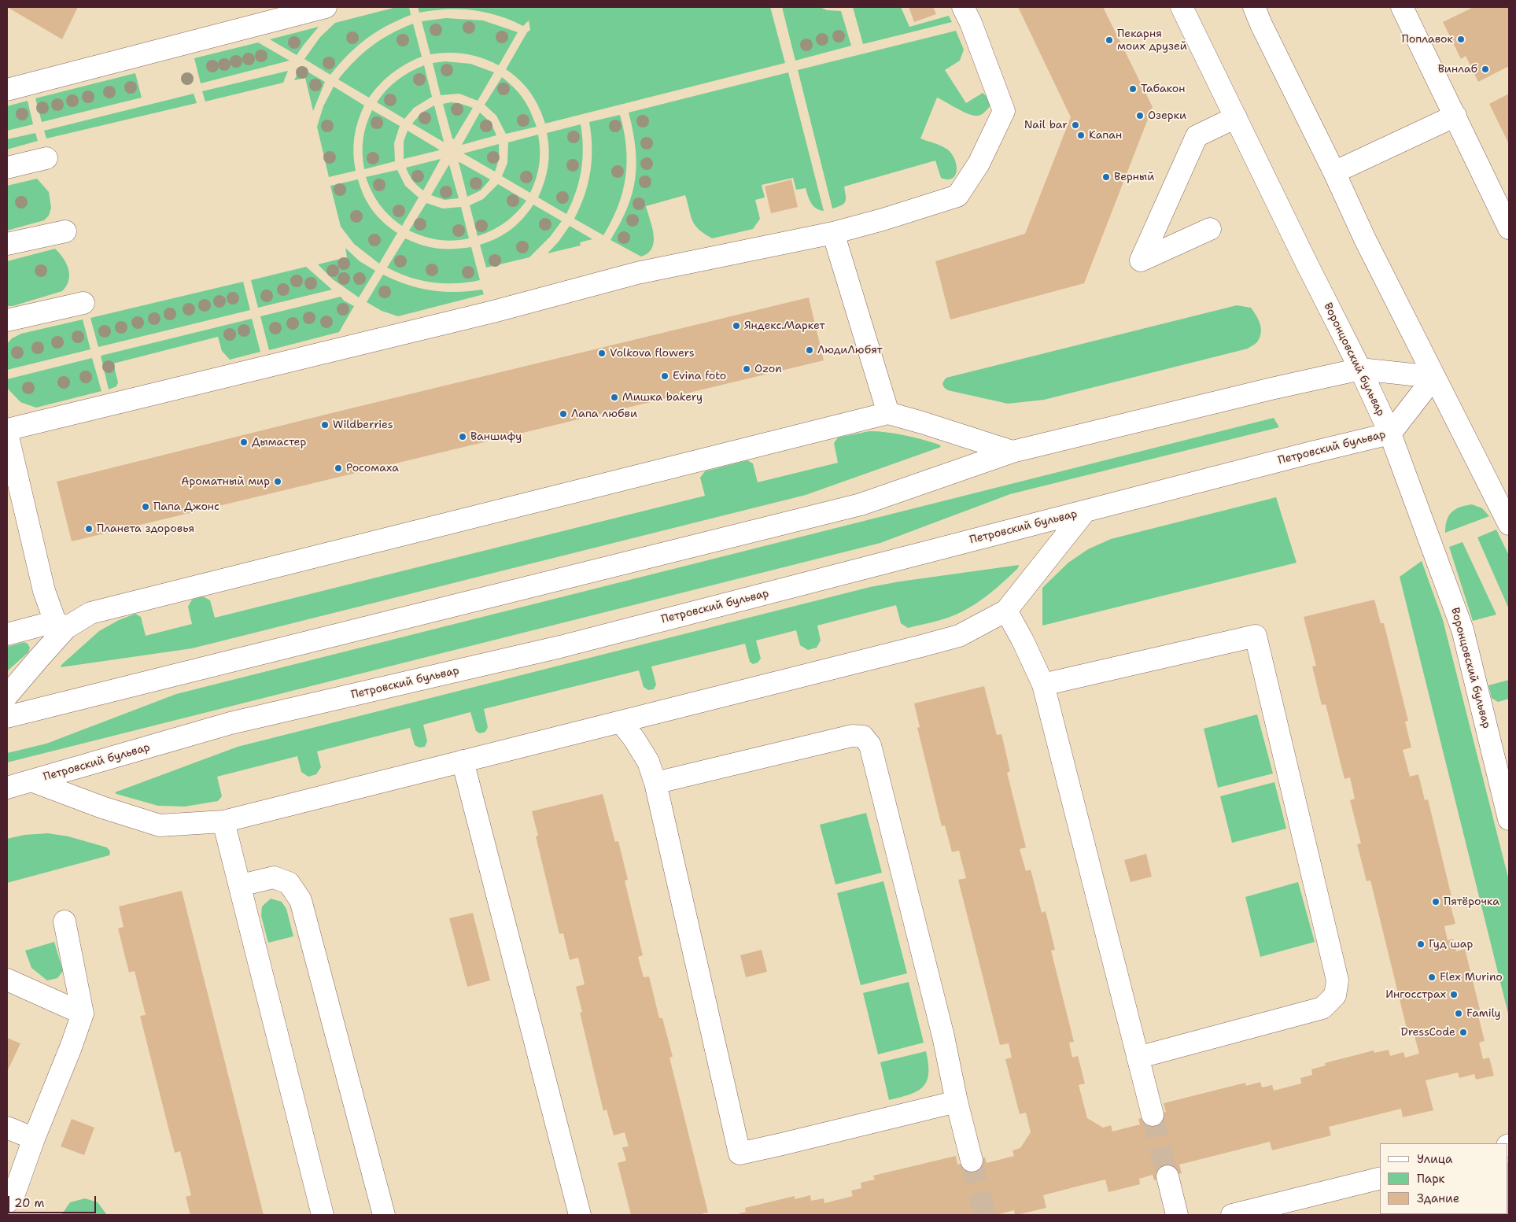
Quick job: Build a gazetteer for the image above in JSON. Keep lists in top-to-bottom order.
{
  "streets": {
    "street": ["Воронцовский бульвар", "Петровский бульвар"]
  },
  "crossings": [
    ["Воронцовский бульвар", "Петровский бульвар"]
  ],
  "places": [
    "Поплавок",
    "Пекарня моих друзей",
    "Винлаб",
    "Табакон",
    "Озерки",
    "Nail bar",
    "Капан",
    "Верный",
    "Яндекс.Маркет",
    "ЛюдиЛюбят",
    "Volkova flowers",
    "Ozon",
    "Evina foto",
    "Мишка bakery",
    "Лапа любви",
    "Wildberries",
    "Ваншифу",
    "Дымастер",
    "Росомаха",
    "Ароматный мир",
    "Папа Джонс",
    "Планета здоровья",
    "Пятёрочка",
    "Гуд шар",
    "Flex Murino",
    "Ингосстрах",
    "Family",
    "DressCode"
  ],
  "legend": ["Улица", "Парк", "Здание"],
  "scale_bar": "20 m"
}
